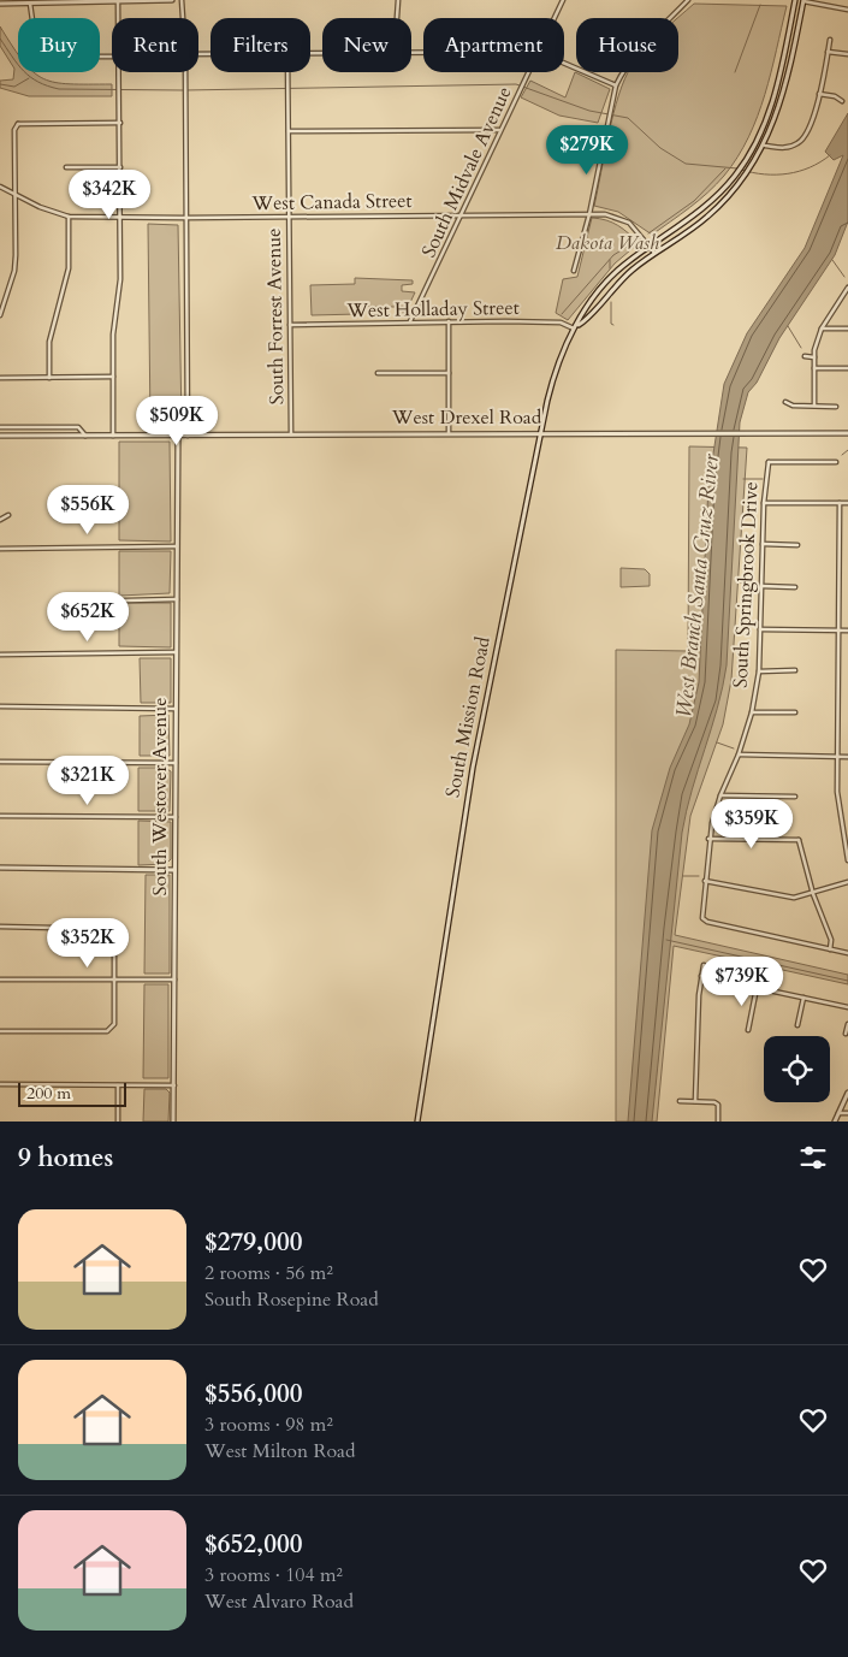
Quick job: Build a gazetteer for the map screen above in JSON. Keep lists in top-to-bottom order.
{
  "streets": {
    "street": [
      "South Midvale Avenue",
      "West Canada Street",
      "West Holladay Street",
      "South Forrest Avenue",
      "West Drexel Road",
      "South Springbrook Drive",
      "South Mission Road",
      "South Westover Avenue"
    ]
  },
  "crossings": [
    ["South Midvale Avenue", "West Canada Street"],
    ["South Midvale Avenue", "West Holladay Street"],
    ["West Canada Street", "South Forrest Avenue"],
    ["West Canada Street", "South Mission Road"],
    ["West Holladay Street", "South Forrest Avenue"],
    ["West Holladay Street", "South Mission Road"],
    ["South Forrest Avenue", "West Drexel Road"],
    ["West Drexel Road", "South Mission Road"],
    ["West Drexel Road", "South Westover Avenue"]
  ],
  "water": ["West Branch Santa Cruz River"],
  "parks": ["Dakota Wash"],
  "scale_bar": "200 m",
  "page": {
    "chip": [
      "Buy",
      "Rent",
      "Filters",
      "New",
      "Apartment",
      "House"
    ],
    "price": [
      "$279K",
      "$342K",
      "$509K",
      "$556K",
      "$652K",
      "$321K",
      "$359K",
      "$352K",
      "$739K"
    ],
    "scale": "200 m",
    "heading": "9 homes",
    "list": [
      {
        "name": "$279,000",
        "note": "2 rooms · 56 m² · South Rosepine Road"
      },
      {
        "name": "$556,000",
        "note": "3 rooms · 98 m² · West Milton Road"
      },
      {
        "name": "$652,000",
        "note": "3 rooms · 104 m² · West Alvaro Road"
      }
    ]
  }
}
